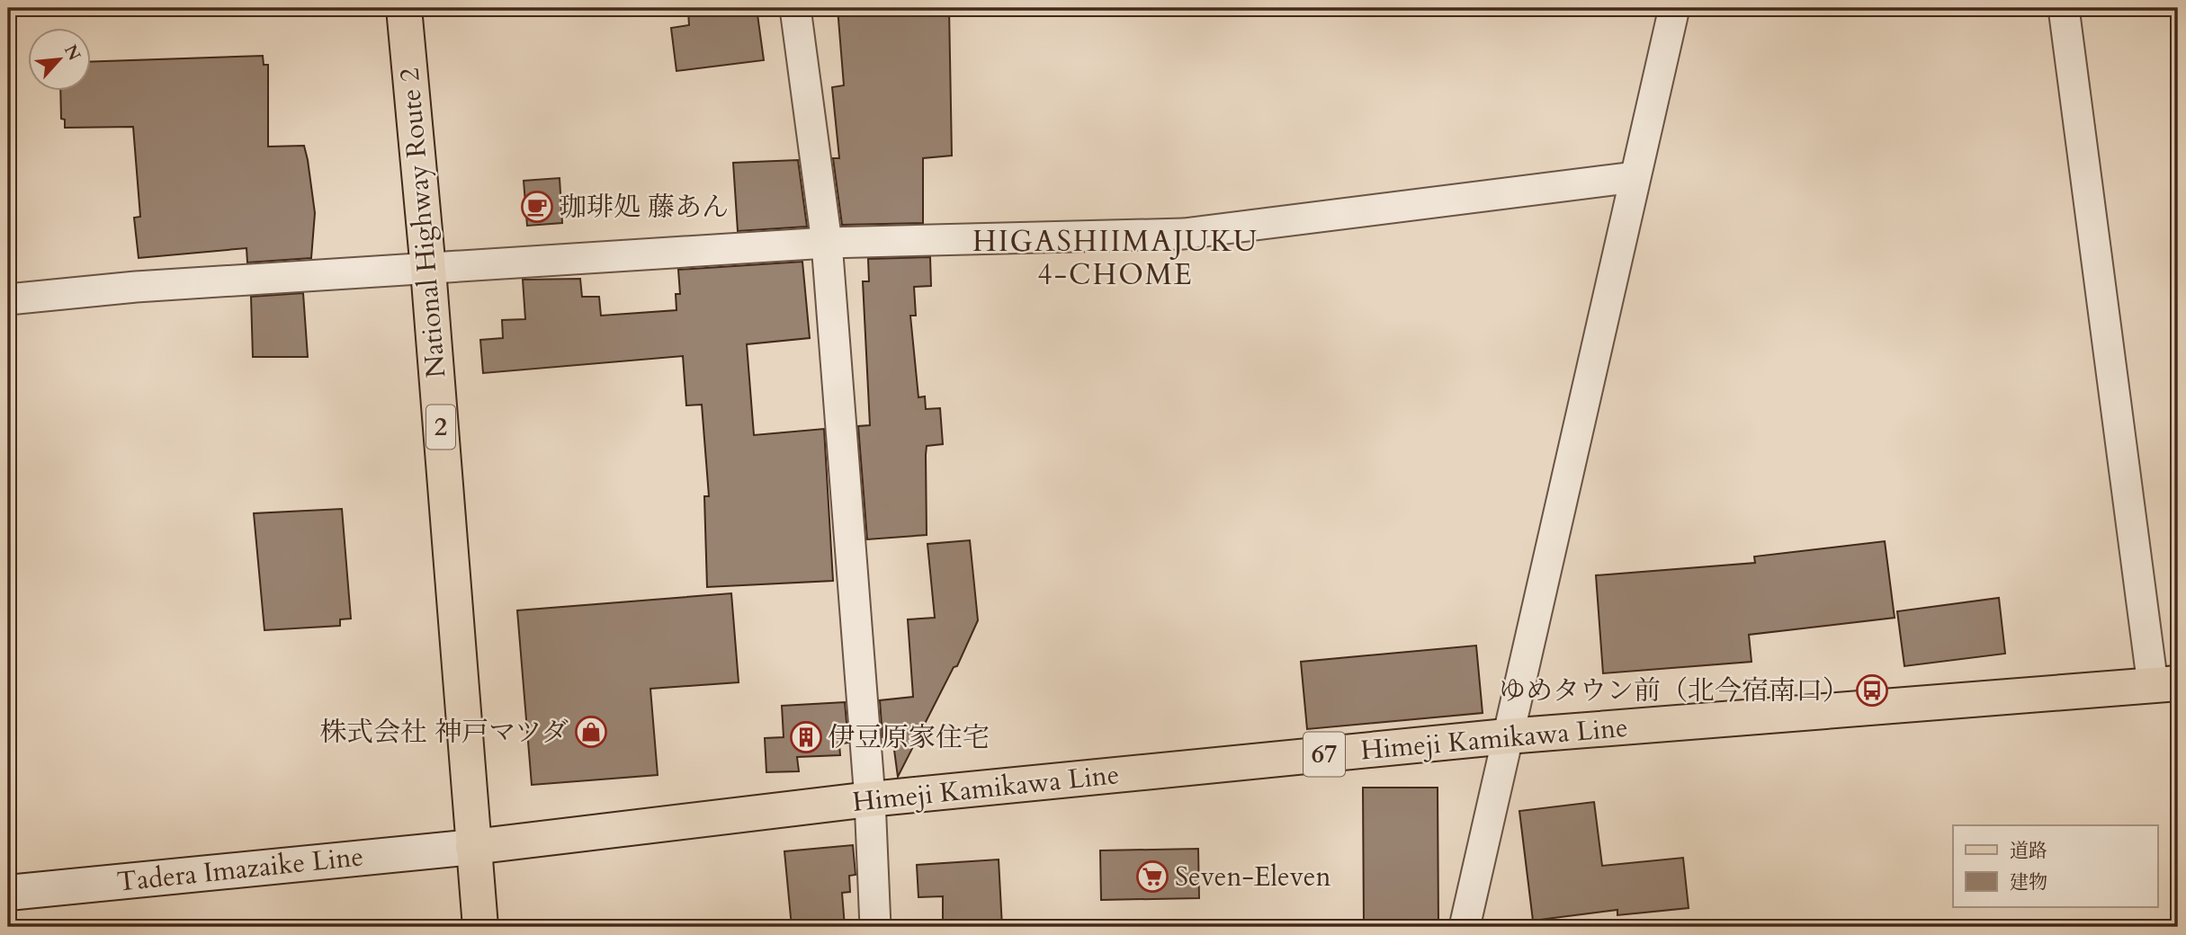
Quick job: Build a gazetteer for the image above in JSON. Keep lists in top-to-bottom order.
{
  "streets": {
    "main road": [
      "National Highway Route 2",
      "2",
      "Himeji Kamikawa Line",
      "67",
      "Tadera Imazaike Line"
    ]
  },
  "crossings": [
    ["National Highway Route 2", "Himeji Kamikawa Line"],
    ["National Highway Route 2", "Tadera Imazaike Line"],
    ["Himeji Kamikawa Line", "Tadera Imazaike Line"]
  ],
  "districts": ["HIGASHIIMAJUKU 4-CHOME"],
  "places": {
    "cafe": ["珈琲処 藤あん"],
    "bus stop": ["ゆめタウン前（北今宿南口）"],
    "shop": ["株式会社 神戸マツダ"],
    "building": ["伊豆原家住宅"],
    "supermarket": ["Seven-Eleven"]
  },
  "legend": ["道路", "建物"],
  "north": "top right"
}
